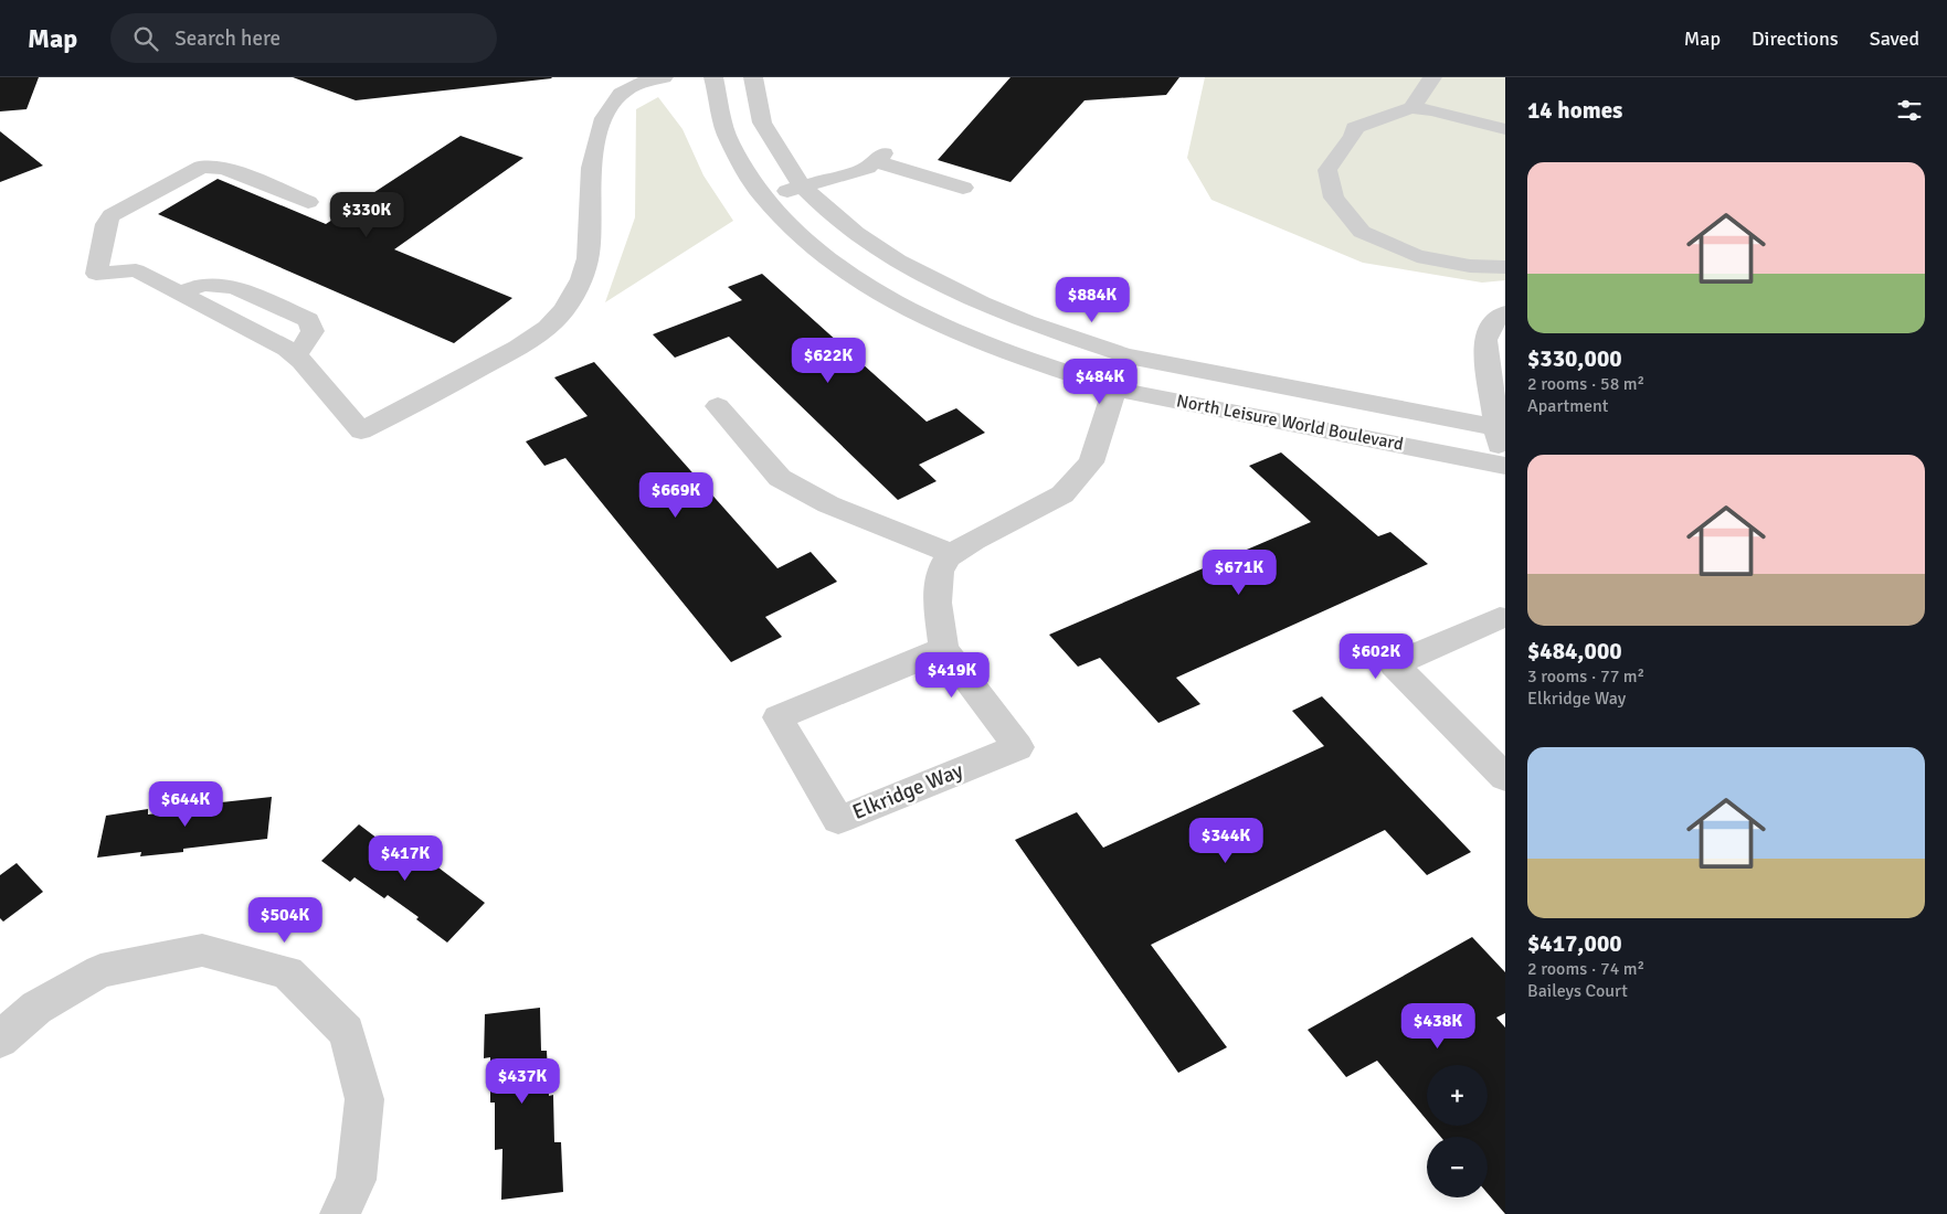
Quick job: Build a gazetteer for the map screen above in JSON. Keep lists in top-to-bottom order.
{
  "streets": {
    "street": ["North Leisure World Boulevard", "Elkridge Way"]
  },
  "page": {
    "header": "Map",
    "search": "Search here",
    "nav": ["Map", "Directions", "Saved"],
    "heading": "14 homes",
    "list": [
      {
        "name": "$330,000",
        "note": "2 rooms · 58 m² · Apartment"
      },
      {
        "name": "$484,000",
        "note": "3 rooms · 77 m² · Elkridge Way"
      },
      {
        "name": "$417,000",
        "note": "2 rooms · 74 m² · Baileys Court"
      }
    ],
    "price": [
      "$330K",
      "$884K",
      "$622K",
      "$484K",
      "$669K",
      "$671K",
      "$602K",
      "$419K",
      "$644K",
      "$344K",
      "$417K",
      "$504K",
      "$438K",
      "$437K"
    ],
    "map_buttons": ["+", "−"]
  }
}
